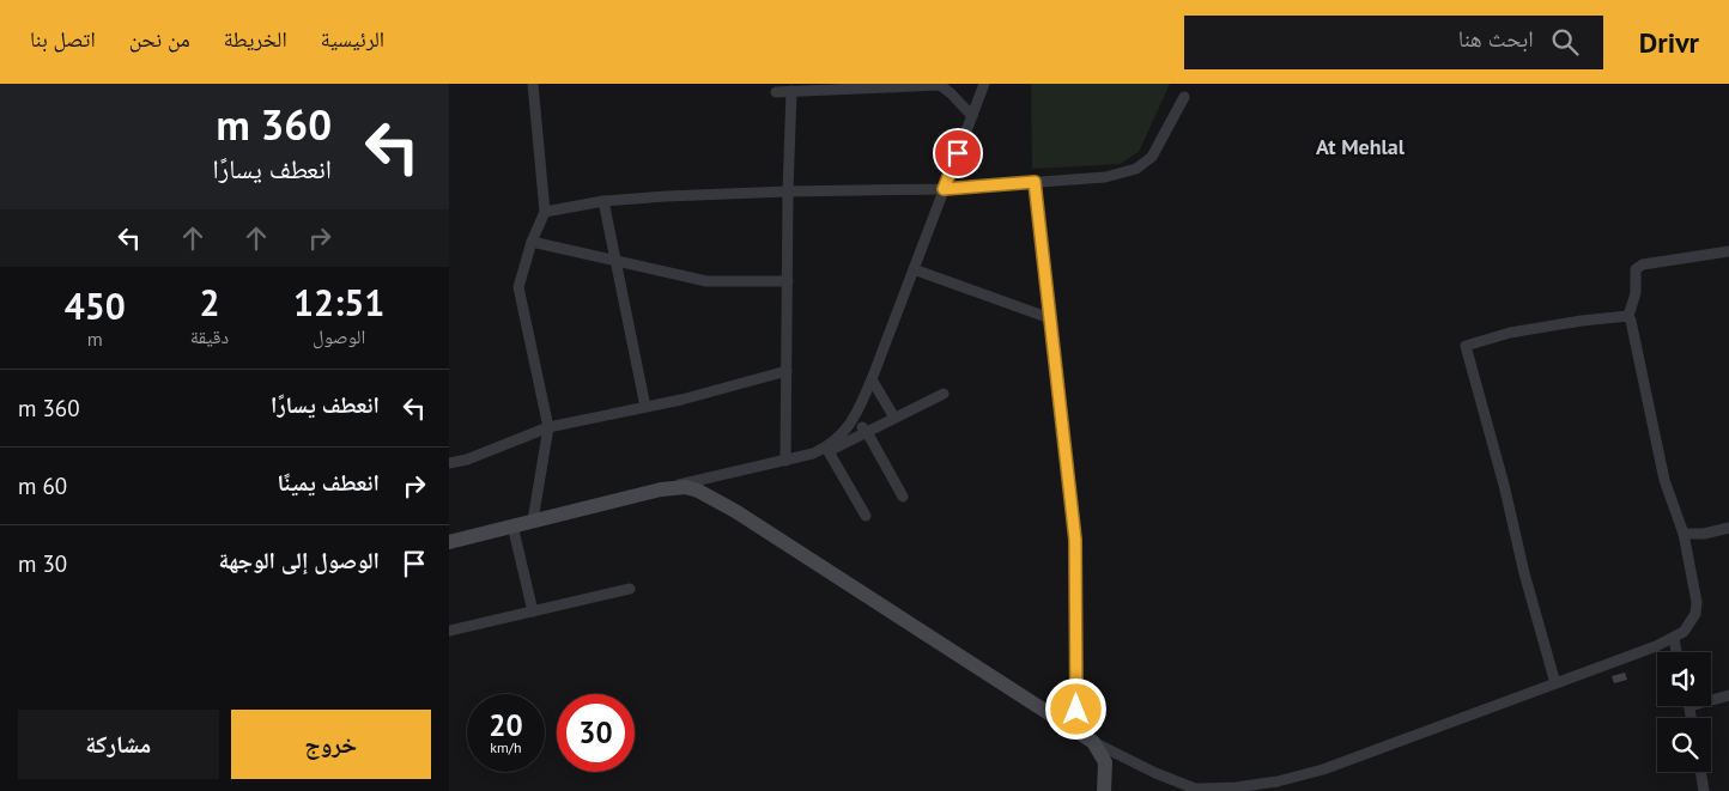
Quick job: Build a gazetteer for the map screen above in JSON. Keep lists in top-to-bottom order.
{
  "districts": ["At Mehlal"],
  "page": {
    "header": "Drivr",
    "search": "ابحث هنا",
    "nav": [
      "الرئيسية",
      "الخريطة",
      "من نحن",
      "اتصل بنا"
    ],
    "turn": ["360 m", "انعطف يسارًا"],
    "eta": [
      "12:51",
      "الوصول",
      "2",
      "دقيقة",
      "450",
      "m"
    ],
    "list": [
      {
        "name": "انعطف يسارًا",
        "value": "360 m"
      },
      {
        "name": "انعطف يمينًا",
        "value": "60 m"
      },
      {
        "name": "الوصول إلى الوجهة",
        "value": "30 m"
      }
    ],
    "speed": "20 km/h",
    "limit": "30",
    "buttons": ["خروج", "مشاركة"]
  }
}
